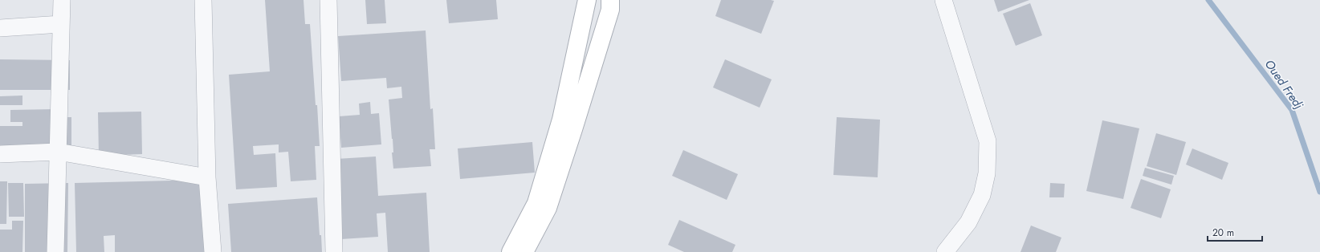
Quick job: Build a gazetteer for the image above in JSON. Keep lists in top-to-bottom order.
{
  "water": ["Oued Fredj"],
  "scale_bar": "20 m"
}
